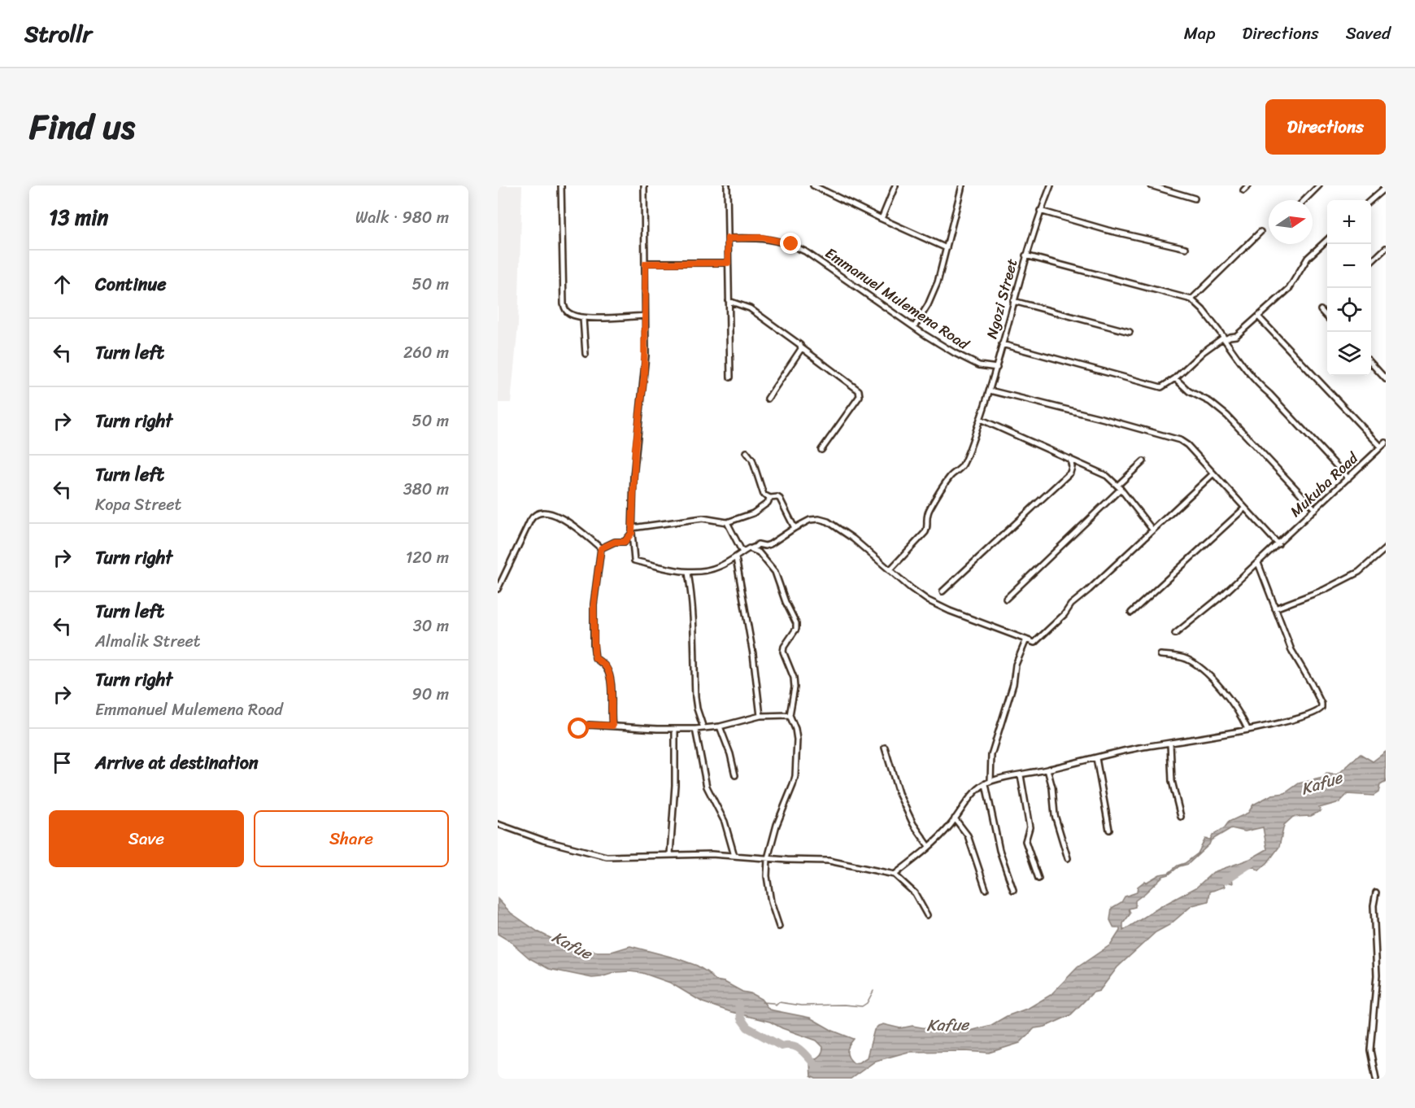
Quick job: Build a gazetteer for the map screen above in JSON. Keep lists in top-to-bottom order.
{
  "streets": {
    "street": ["Emmanuel Mulemena Road", "Ngozi Street", "Mukuba Road"]
  },
  "crossings": [
    ["Emmanuel Mulemena Road", "Ngozi Street"]
  ],
  "water": ["Kafue"],
  "north": "right",
  "page": {
    "header": "Strollr",
    "nav": ["Map", "Directions", "Saved"],
    "title": "Find us",
    "buttons": [
      "Directions",
      ["Save", "Share"]
    ],
    "heading": ["13 min", "Walk · 980 m"],
    "map_buttons": ["+", "−"],
    "list": [
      ["Continue", "50 m"],
      ["Turn left", "260 m"],
      ["Turn right", "50 m"],
      ["Turn left", "Kopa Street", "380 m"],
      ["Turn right", "120 m"],
      ["Turn left", "Almalik Street", "30 m"],
      ["Turn right", "Emmanuel Mulemena Road", "90 m"],
      "Arrive at destination"
    ]
  }
}
